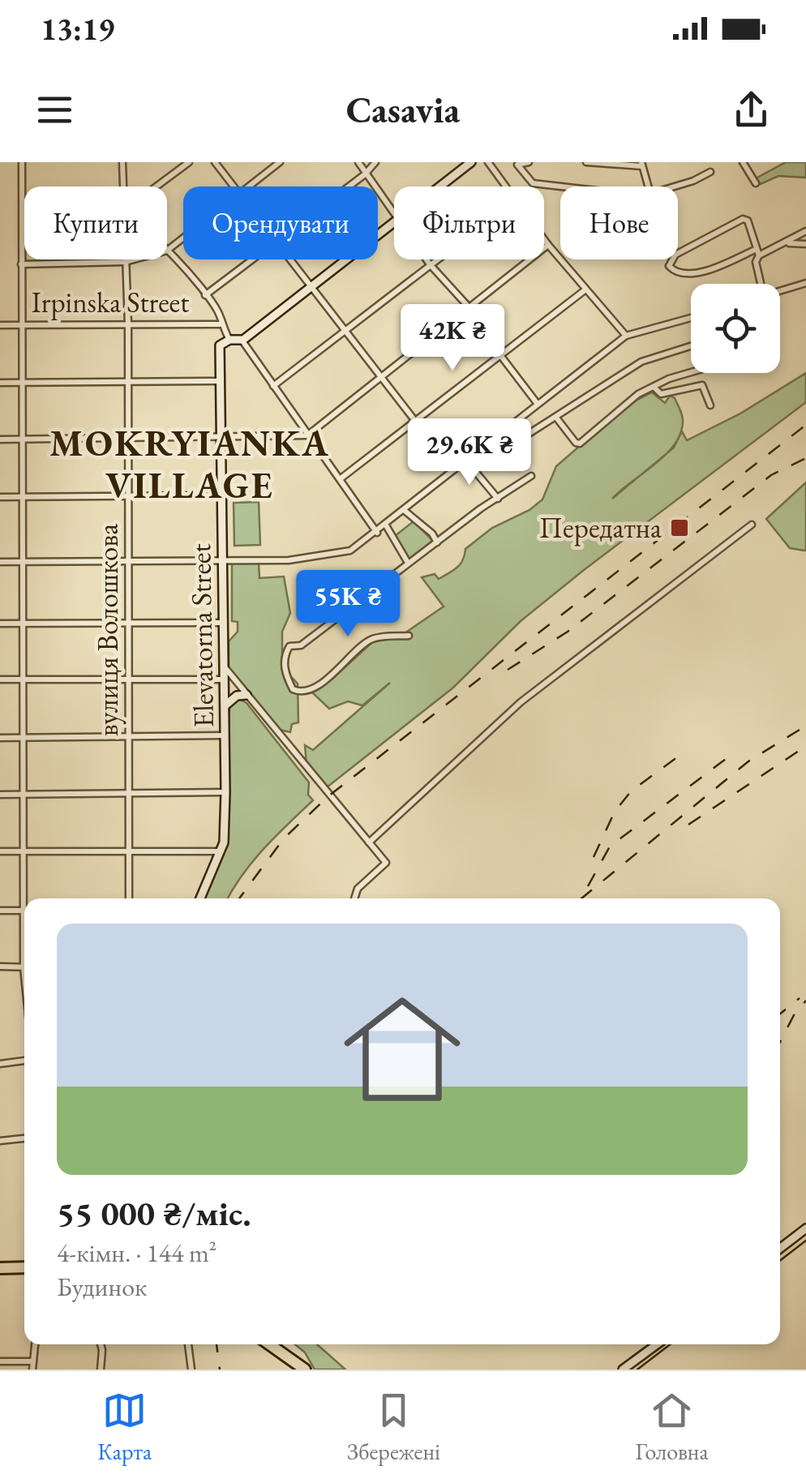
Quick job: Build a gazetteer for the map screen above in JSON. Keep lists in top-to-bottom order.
{
  "streets": {
    "street": ["Irpinska Street", "вулиця Волошкова", "Elevatorna Street"]
  },
  "crossings": [
    ["Irpinska Street", "вулиця Волошкова"]
  ],
  "districts": ["MOKRYIANKA VILLAGE"],
  "places": {
    "transit": ["Передатна"]
  },
  "page": {
    "status": "13:19",
    "header": "Casavia",
    "chip": [
      "Купити",
      "Орендувати",
      "Фільтри",
      "Нове"
    ],
    "price": ["42K ₴", "29.6K ₴", "55K ₴"],
    "list": [
      {
        "name": "55 000 ₴/міс.",
        "note": "4-кімн. · 144 m² · Будинок"
      }
    ],
    "tabs": ["Карта", "Збережені", "Головна"]
  }
}
